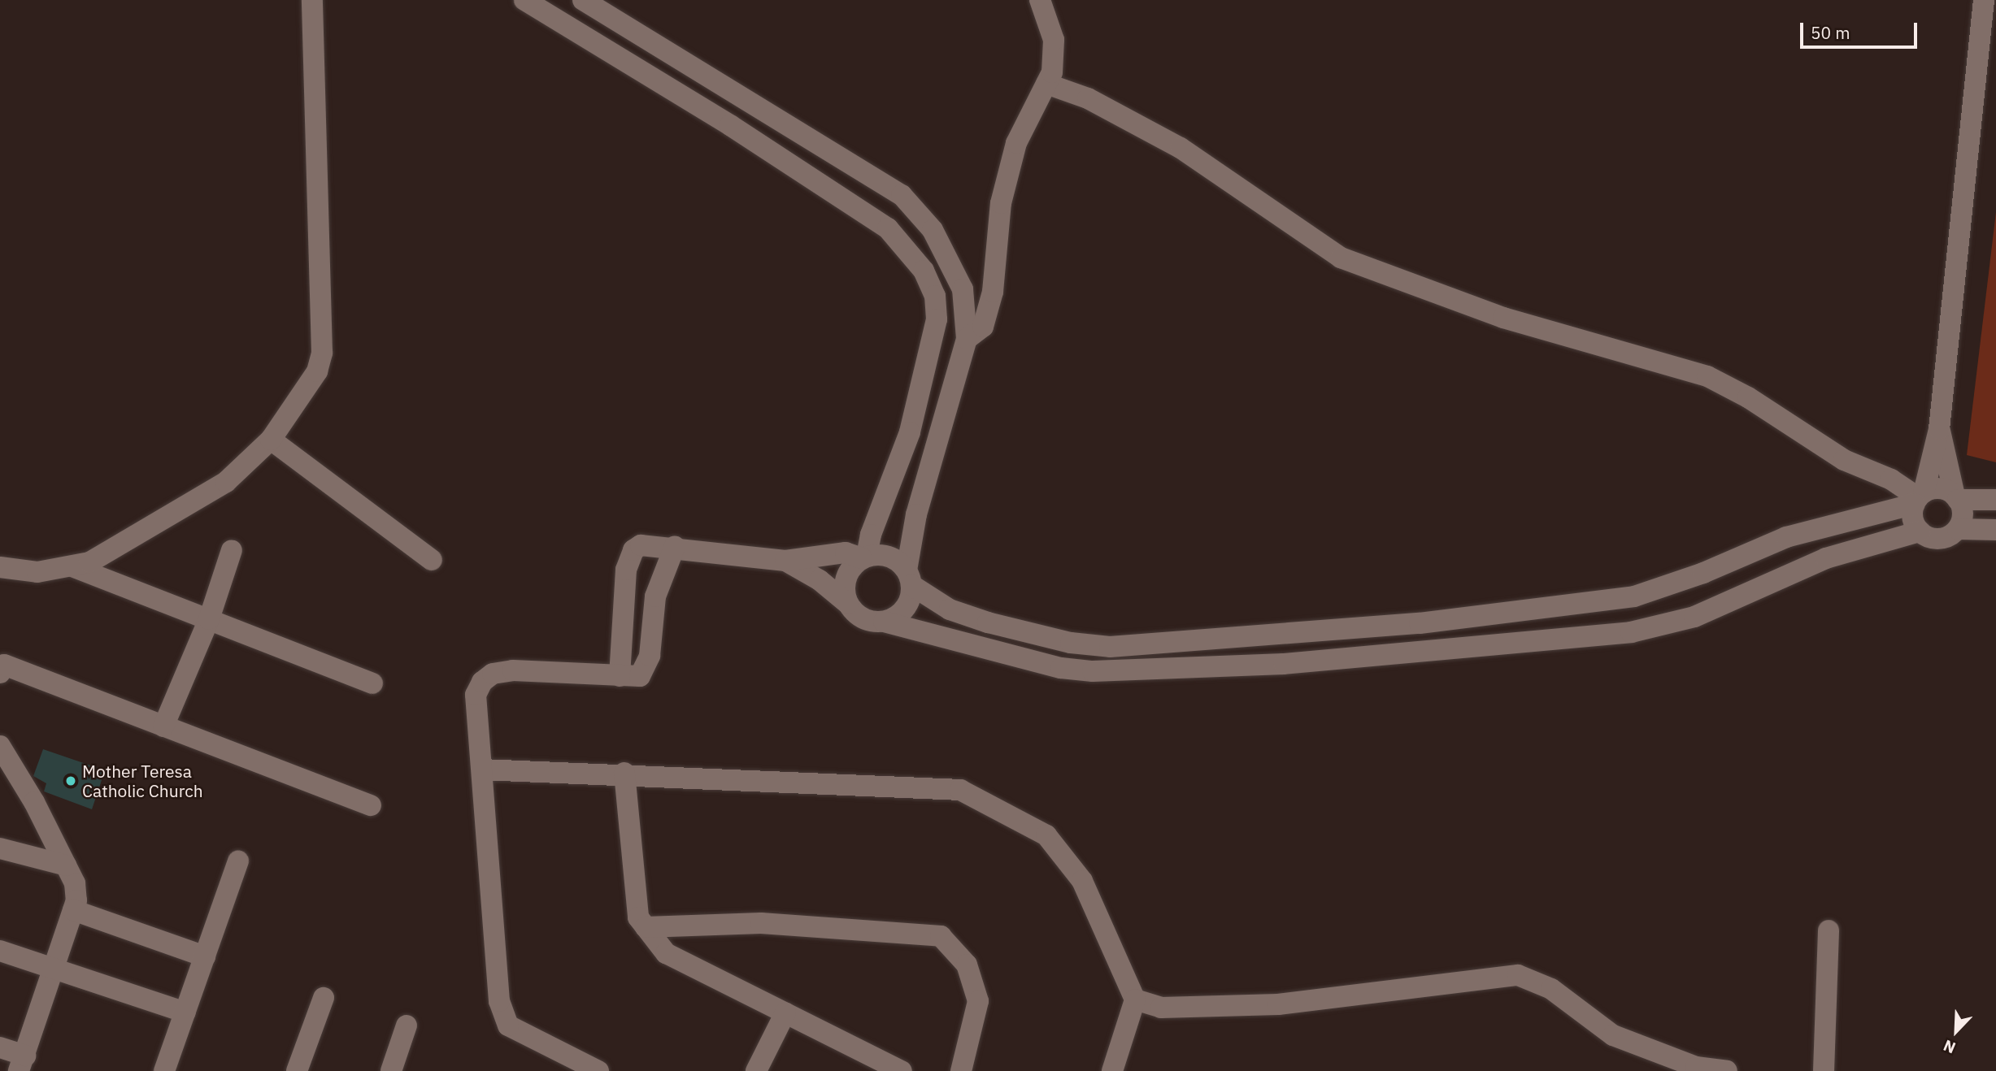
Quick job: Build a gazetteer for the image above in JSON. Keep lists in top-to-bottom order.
{
  "places": ["Mother Teresa Catholic Church"],
  "scale_bar": "50 m",
  "north": "bottom left"
}
